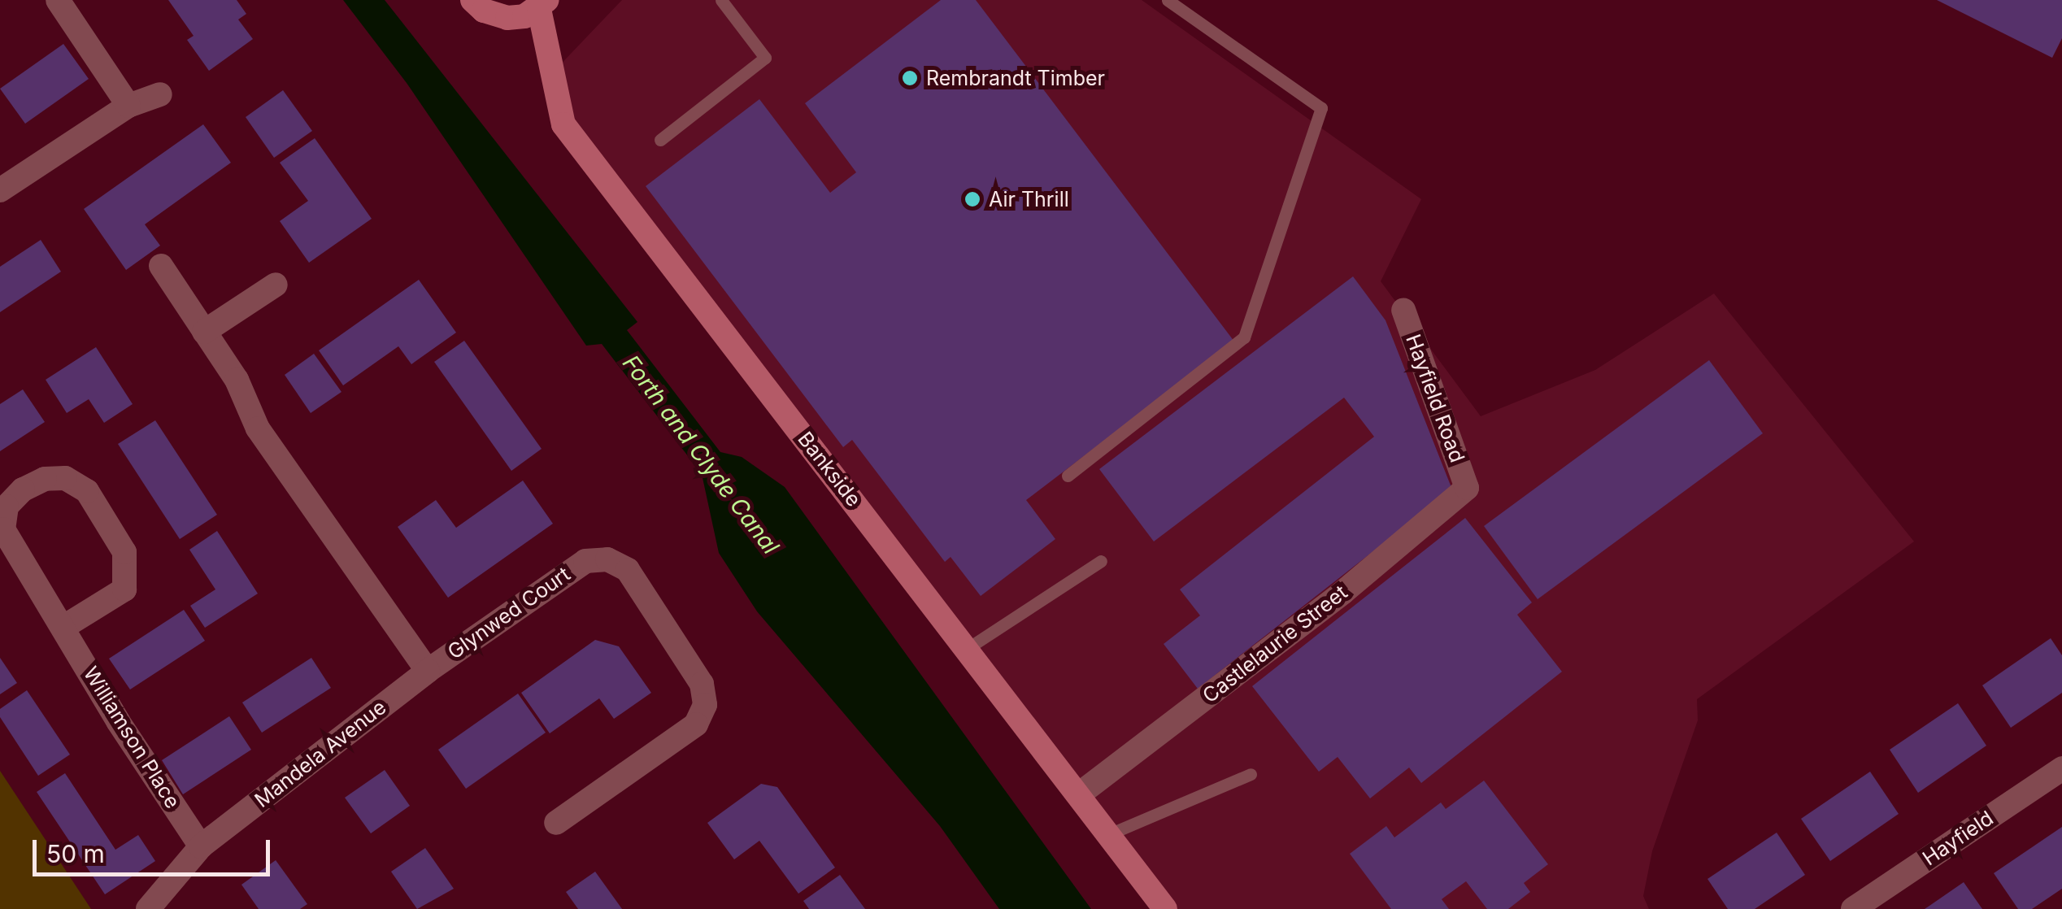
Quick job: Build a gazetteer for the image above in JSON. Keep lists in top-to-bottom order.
{
  "streets": {
    "street": [
      "Hayfield Road",
      "Bankside",
      "Glynwed Court",
      "Castlelaurie Street",
      "Williamson Place",
      "Mandela Avenue",
      "Hayfield"
    ]
  },
  "crossings": [
    ["Hayfield Road", "Castlelaurie Street"],
    ["Bankside", "Castlelaurie Street"],
    ["Glynwed Court", "Mandela Avenue"],
    ["Williamson Place", "Mandela Avenue"]
  ],
  "water": ["Forth and Clyde Canal"],
  "places": ["Rembrandt Timber", "Air Thrill"],
  "scale_bar": "50 m"
}
